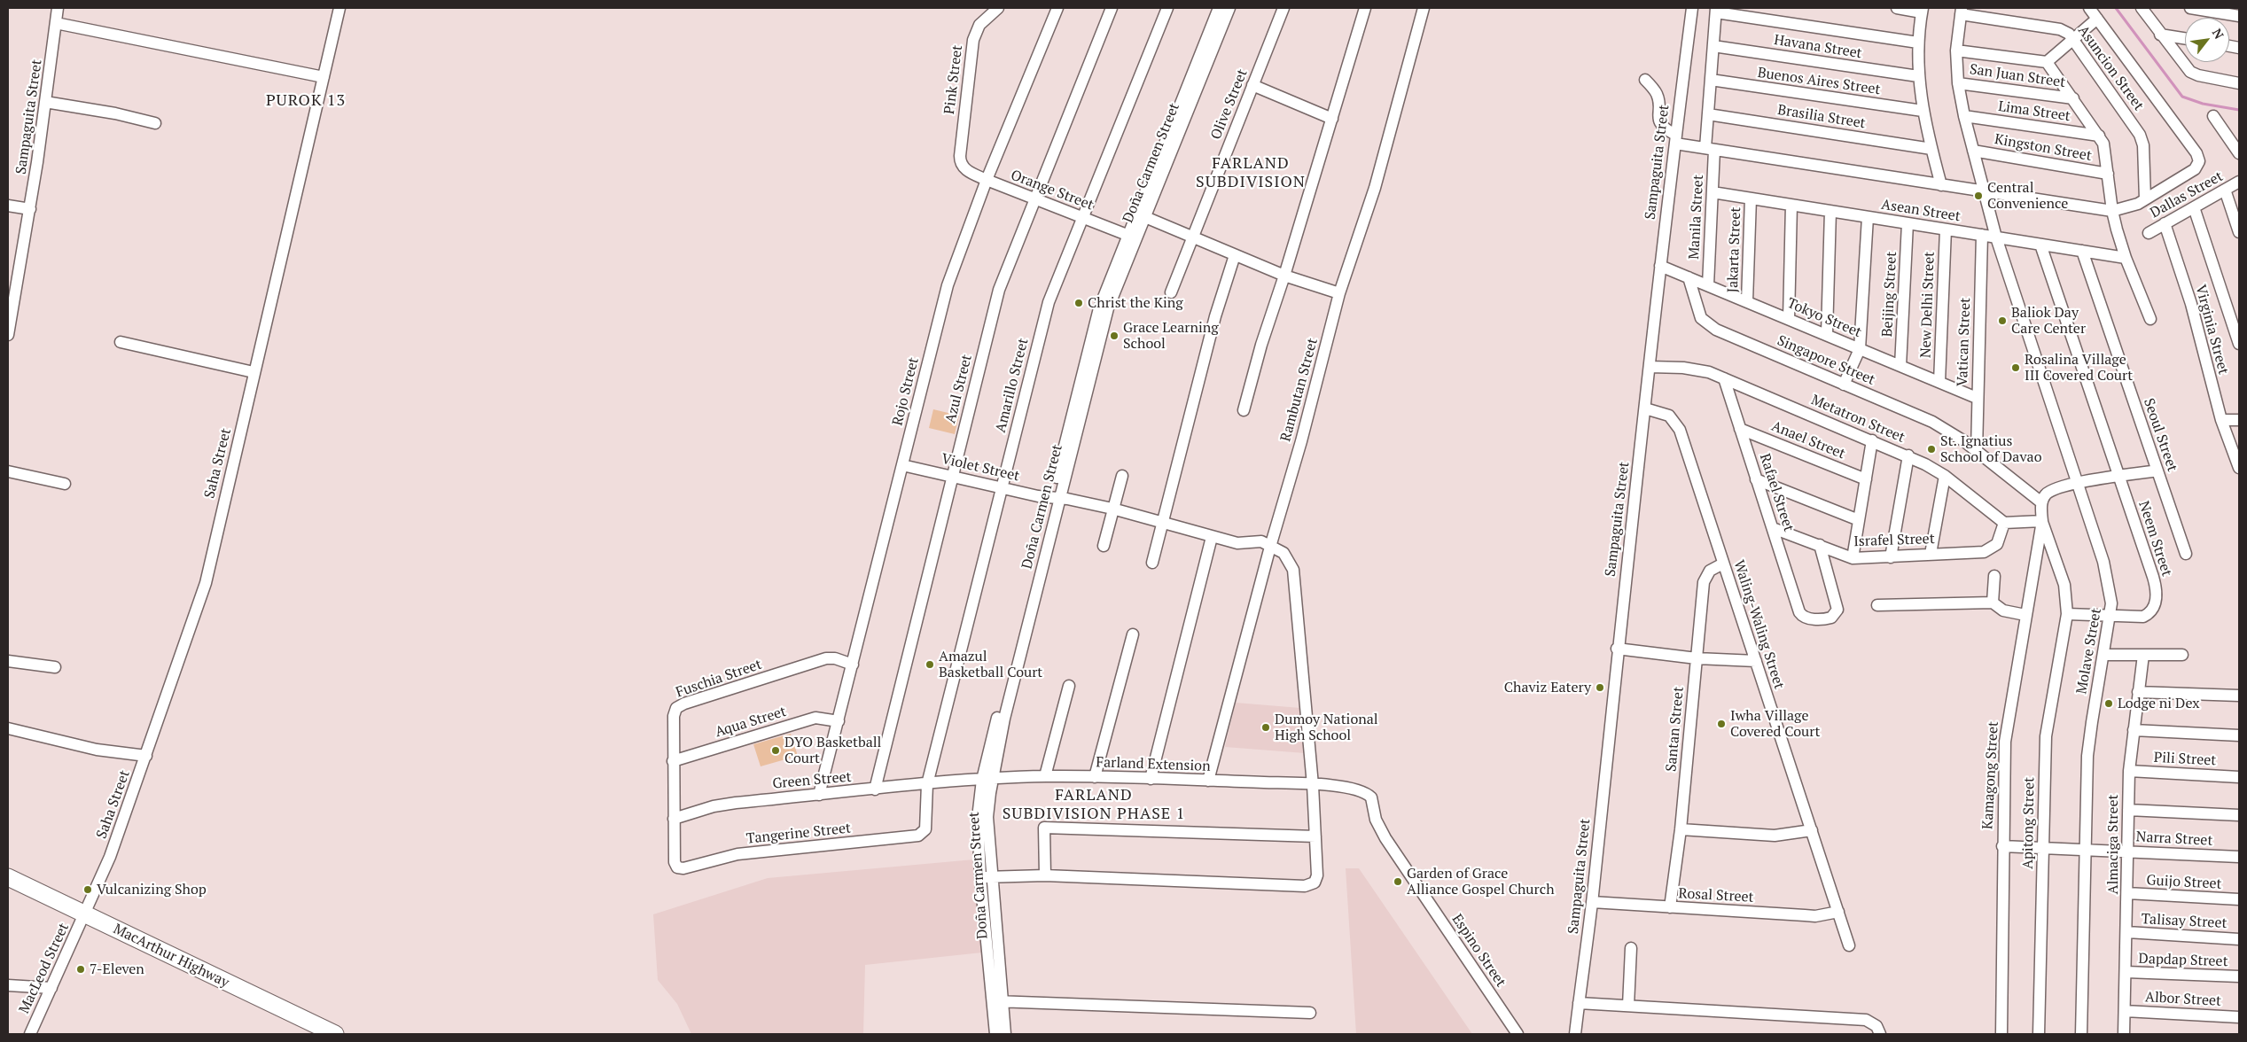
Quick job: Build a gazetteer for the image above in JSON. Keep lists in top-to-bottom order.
{
  "streets": {
    "highway": ["MacArthur Highway"],
    "street": [
      "Havana Street",
      "Asuncion Street",
      "San Juan Street",
      "Pink Street",
      "Buenos Aires Street",
      "Olive Street",
      "Lima Street",
      "Sampaguita Street",
      "Brasilia Street",
      "Kingston Street",
      "Doña Carmen Street",
      "Orange Street",
      "Dallas Street",
      "Asean Street",
      "Manila Street",
      "Jakarta Street",
      "Beijing Street",
      "New Delhi Street",
      "Tokyo Street",
      "Virginia Street",
      "Vatican Street",
      "Singapore Street",
      "Amarillo Street",
      "Azul Street",
      "Rambutan Street",
      "Rojo Street",
      "Metatron Street",
      "Seoul Street",
      "Anael Street",
      "Saha Street",
      "Violet Street",
      "Rafael Street",
      "Neem Street",
      "Israfel Street",
      "Waling-Waling Street",
      "Molave Street",
      "Fuschia Street",
      "Aqua Street",
      "Santan Street",
      "Pili Street",
      "Farland Extension",
      "Kamagong Street",
      "Green Street",
      "Apitong Street",
      "Tangerine Street",
      "Narra Street",
      "Almaciga Street",
      "Guijo Street",
      "Rosal Street",
      "Talisay Street",
      "Espino Street",
      "Dapdap Street",
      "MacLeod Street",
      "Albor Street"
    ]
  },
  "crossings": [
    ["Havana Street", "Manila Street"],
    ["Asuncion Street", "Molave Street"],
    ["San Juan Street", "Molave Street"],
    ["Pink Street", "Orange Street"],
    ["Buenos Aires Street", "Manila Street"],
    ["Lima Street", "Molave Street"],
    ["Sampaguita Street", "Tokyo Street"],
    ["Sampaguita Street", "Metatron Street"],
    ["Sampaguita Street", "Waling-Waling Street"],
    ["Sampaguita Street", "Rosal Street"],
    ["Brasilia Street", "Manila Street"],
    ["Kingston Street", "Molave Street"],
    ["Doña Carmen Street", "Orange Street"],
    ["Doña Carmen Street", "Violet Street"],
    ["Doña Carmen Street", "Farland Extension"],
    ["Doña Carmen Street", "Green Street"],
    ["Orange Street", "Amarillo Street"],
    ["Orange Street", "Azul Street"],
    ["Orange Street", "Rojo Street"],
    ["Dallas Street", "Virginia Street"],
    ["Asean Street", "Manila Street"],
    ["Asean Street", "Jakarta Street"],
    ["Asean Street", "Beijing Street"],
    ["Asean Street", "New Delhi Street"],
    ["Asean Street", "Vatican Street"],
    ["Asean Street", "Seoul Street"],
    ["Asean Street", "Neem Street"],
    ["Asean Street", "Molave Street"],
    ["Manila Street", "Tokyo Street"],
    ["Jakarta Street", "Tokyo Street"],
    ["Beijing Street", "Tokyo Street"],
    ["New Delhi Street", "Tokyo Street"],
    ["Tokyo Street", "Vatican Street"],
    ["Tokyo Street", "Singapore Street"],
    ["Vatican Street", "Singapore Street"],
    ["Amarillo Street", "Violet Street"],
    ["Amarillo Street", "Green Street"],
    ["Amarillo Street", "Tangerine Street"],
    ["Azul Street", "Violet Street"],
    ["Azul Street", "Green Street"],
    ["Rambutan Street", "Violet Street"],
    ["Rambutan Street", "Farland Extension"],
    ["Rojo Street", "Violet Street"],
    ["Rojo Street", "Fuschia Street"],
    ["Rojo Street", "Aqua Street"],
    ["Rojo Street", "Green Street"],
    ["Metatron Street", "Rafael Street"],
    ["Metatron Street", "Israfel Street"],
    ["Anael Street", "Rafael Street"],
    ["Saha Street", "MacArthur Highway"],
    ["Saha Street", "MacLeod Street"],
    ["Rafael Street", "Israfel Street"],
    ["Neem Street", "Molave Street"],
    ["Waling-Waling Street", "Santan Street"],
    ["Waling-Waling Street", "Rosal Street"],
    ["Molave Street", "Narra Street"],
    ["Fuschia Street", "Aqua Street"],
    ["Fuschia Street", "Green Street"],
    ["Fuschia Street", "Tangerine Street"],
    ["Santan Street", "Rosal Street"],
    ["Pili Street", "Almaciga Street"],
    ["Farland Extension", "Green Street"],
    ["Farland Extension", "Espino Street"],
    ["Kamagong Street", "Apitong Street"],
    ["Kamagong Street", "Narra Street"],
    ["Green Street", "Tangerine Street"],
    ["Apitong Street", "Narra Street"],
    ["Narra Street", "Almaciga Street"],
    ["Almaciga Street", "Guijo Street"],
    ["Almaciga Street", "Talisay Street"],
    ["Almaciga Street", "Dapdap Street"],
    ["Almaciga Street", "Albor Street"],
    ["MacArthur Highway", "MacLeod Street"]
  ],
  "districts": ["PUROK 13", "FARLAND SUBDIVISION", "FARLAND SUBDIVISION PHASE 1"],
  "places": [
    "Central Convenience",
    "Christ the King",
    "Baliok Day Care Center",
    "Grace Learning School",
    "Rosalina Village III Covered Court",
    "St. Ignatius School of Davao",
    "Amazul Basketball Court",
    "Chaviz Eatery",
    "Lodge ni Dex",
    "Iwha Village Covered Court",
    "Dumoy National High School",
    "DYO Basketball Court",
    "Garden of Grace Alliance Gospel Church",
    "Vulcanizing Shop",
    "7-Eleven"
  ],
  "north": "top right"
}
